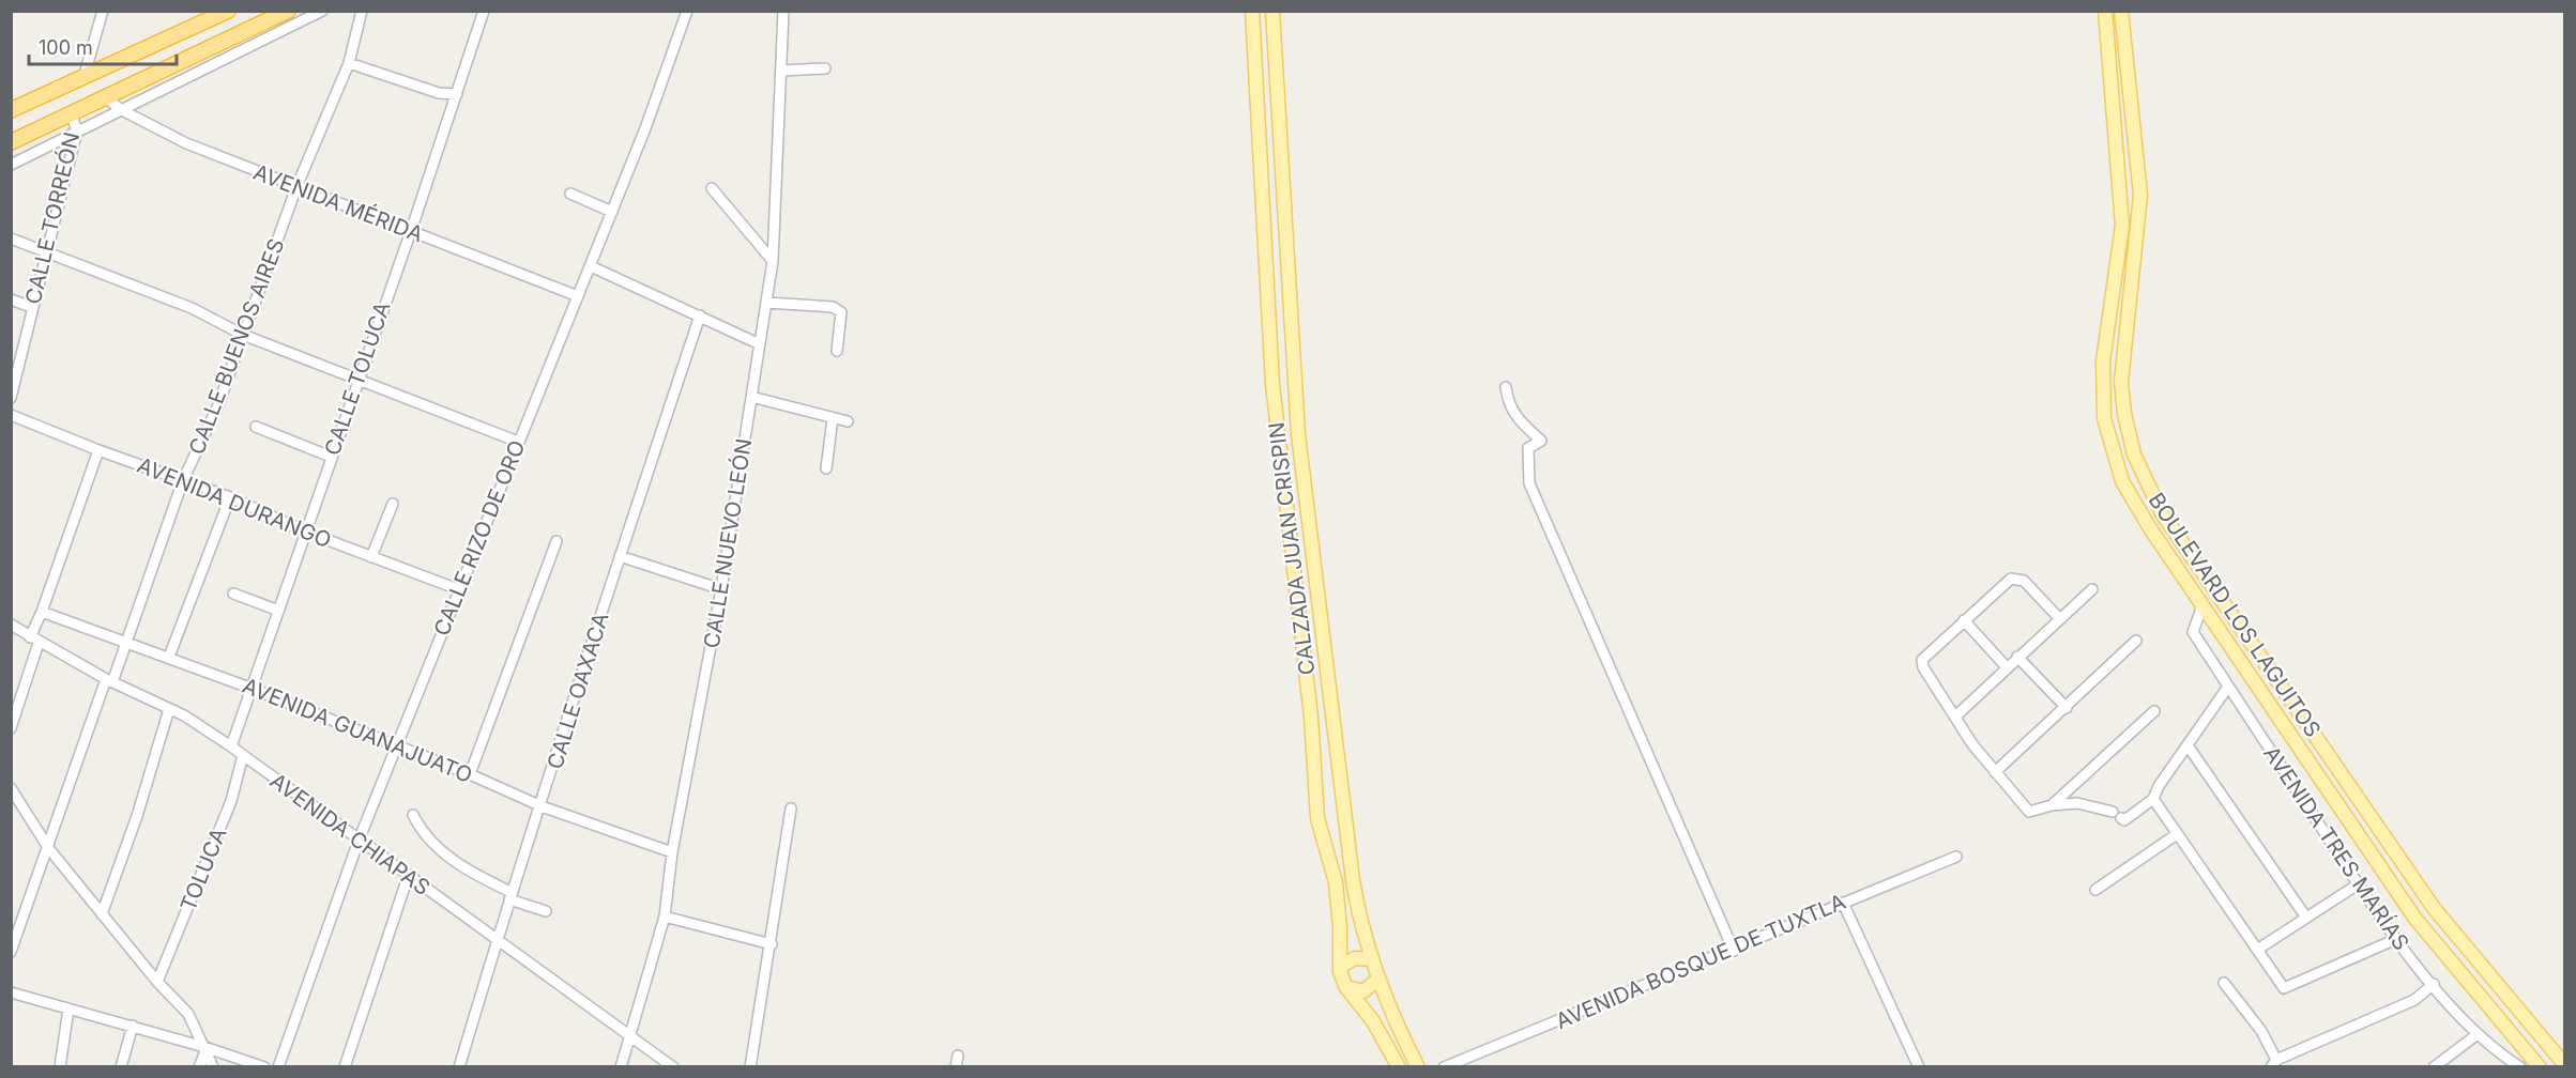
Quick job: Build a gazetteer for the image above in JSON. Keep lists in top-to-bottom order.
{
  "streets": {
    "main road": ["CALZADA JUAN CRISPIN", "BOULEVARD LOS LAGUITOS"],
    "street": [
      "AVENIDA MÉRIDA",
      "CALLE TORREÓN",
      "CALLE BUENOS AIRES",
      "CALLE TOLUCA",
      "AVENIDA DURANGO",
      "CALLE RIZO DE ORO",
      "CALLE NUEVO LEÓN",
      "CALLE OAXACA",
      "AVENIDA GUANAJUATO",
      "AVENIDA CHIAPAS",
      "AVENIDA TRES MARÍAS",
      "TOLUCA",
      "AVENIDA BOSQUE DE TUXTLA"
    ]
  },
  "crossings": [
    ["AVENIDA MÉRIDA", "CALLE BUENOS AIRES"],
    ["AVENIDA MÉRIDA", "CALLE TOLUCA"],
    ["AVENIDA MÉRIDA", "CALLE RIZO DE ORO"],
    ["CALLE BUENOS AIRES", "AVENIDA DURANGO"],
    ["CALLE BUENOS AIRES", "AVENIDA GUANAJUATO"],
    ["CALLE BUENOS AIRES", "AVENIDA CHIAPAS"],
    ["CALLE TOLUCA", "AVENIDA DURANGO"],
    ["CALLE TOLUCA", "AVENIDA GUANAJUATO"],
    ["CALLE TOLUCA", "AVENIDA CHIAPAS"],
    ["AVENIDA DURANGO", "CALLE RIZO DE ORO"],
    ["CALLE RIZO DE ORO", "AVENIDA GUANAJUATO"],
    ["CALLE RIZO DE ORO", "AVENIDA CHIAPAS"],
    ["CALLE NUEVO LEÓN", "AVENIDA GUANAJUATO"],
    ["CALLE NUEVO LEÓN", "AVENIDA CHIAPAS"],
    ["BOULEVARD LOS LAGUITOS", "AVENIDA TRES MARÍAS"],
    ["CALLE OAXACA", "AVENIDA GUANAJUATO"],
    ["CALLE OAXACA", "AVENIDA CHIAPAS"],
    ["AVENIDA CHIAPAS", "TOLUCA"]
  ],
  "scale_bar": "100 m"
}
